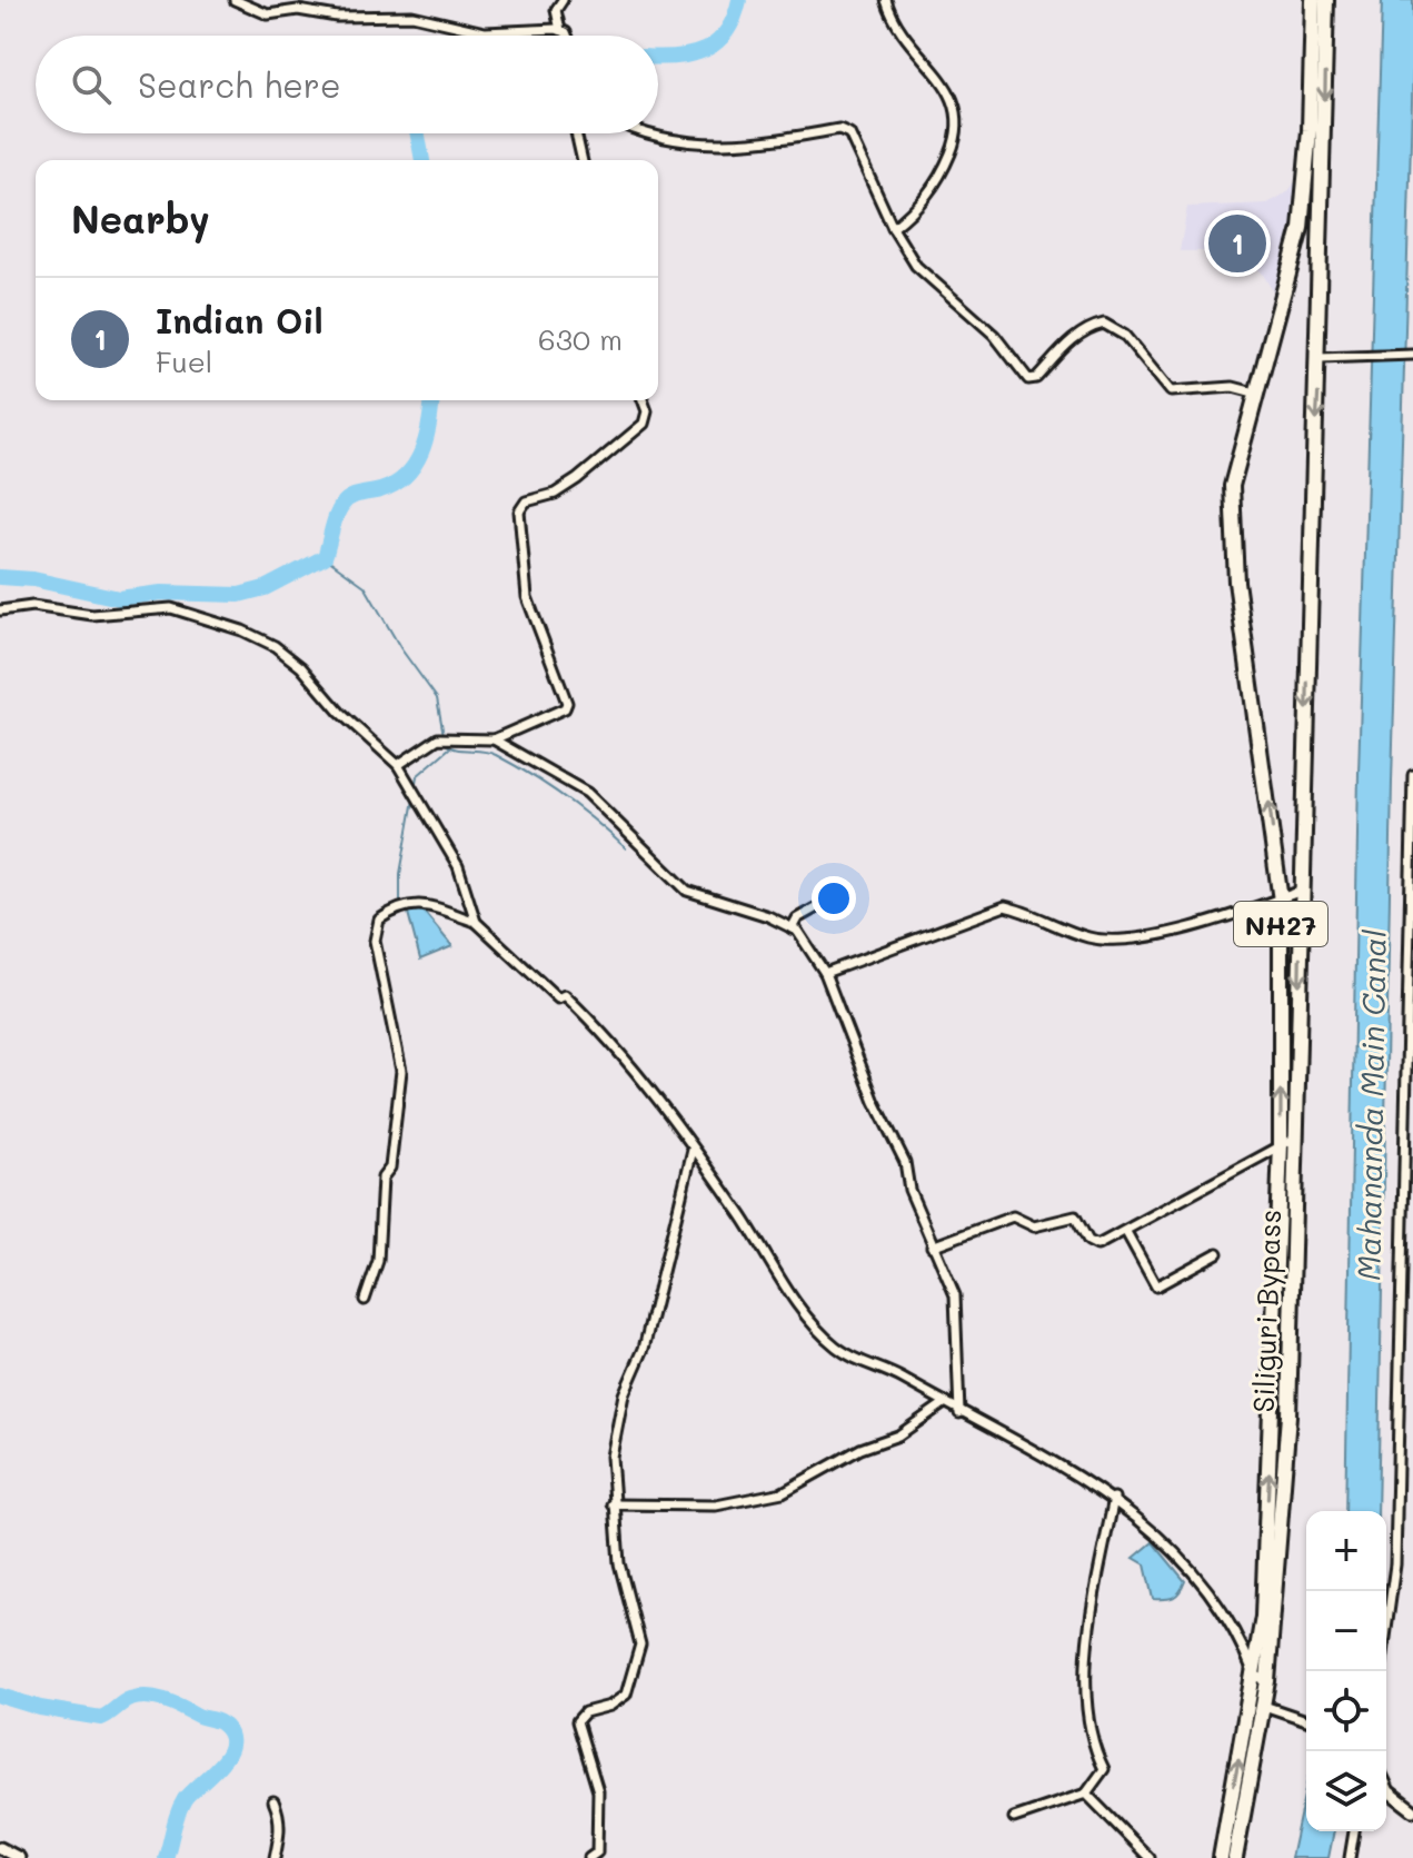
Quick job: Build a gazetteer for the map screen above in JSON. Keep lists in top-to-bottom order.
{
  "streets": {
    "highway": ["NH27", "Siliguri Bypass"]
  },
  "crossings": [
    ["NH27", "Siliguri Bypass"]
  ],
  "water": ["Mahananda Main Canal"],
  "page": {
    "search": "Search here",
    "heading": "Nearby",
    "pins": "1",
    "list": [
      {
        "mark": "1",
        "name": "Indian Oil",
        "note": "Fuel",
        "value": "630 m"
      }
    ],
    "map_buttons": ["+", "−"]
  }
}
